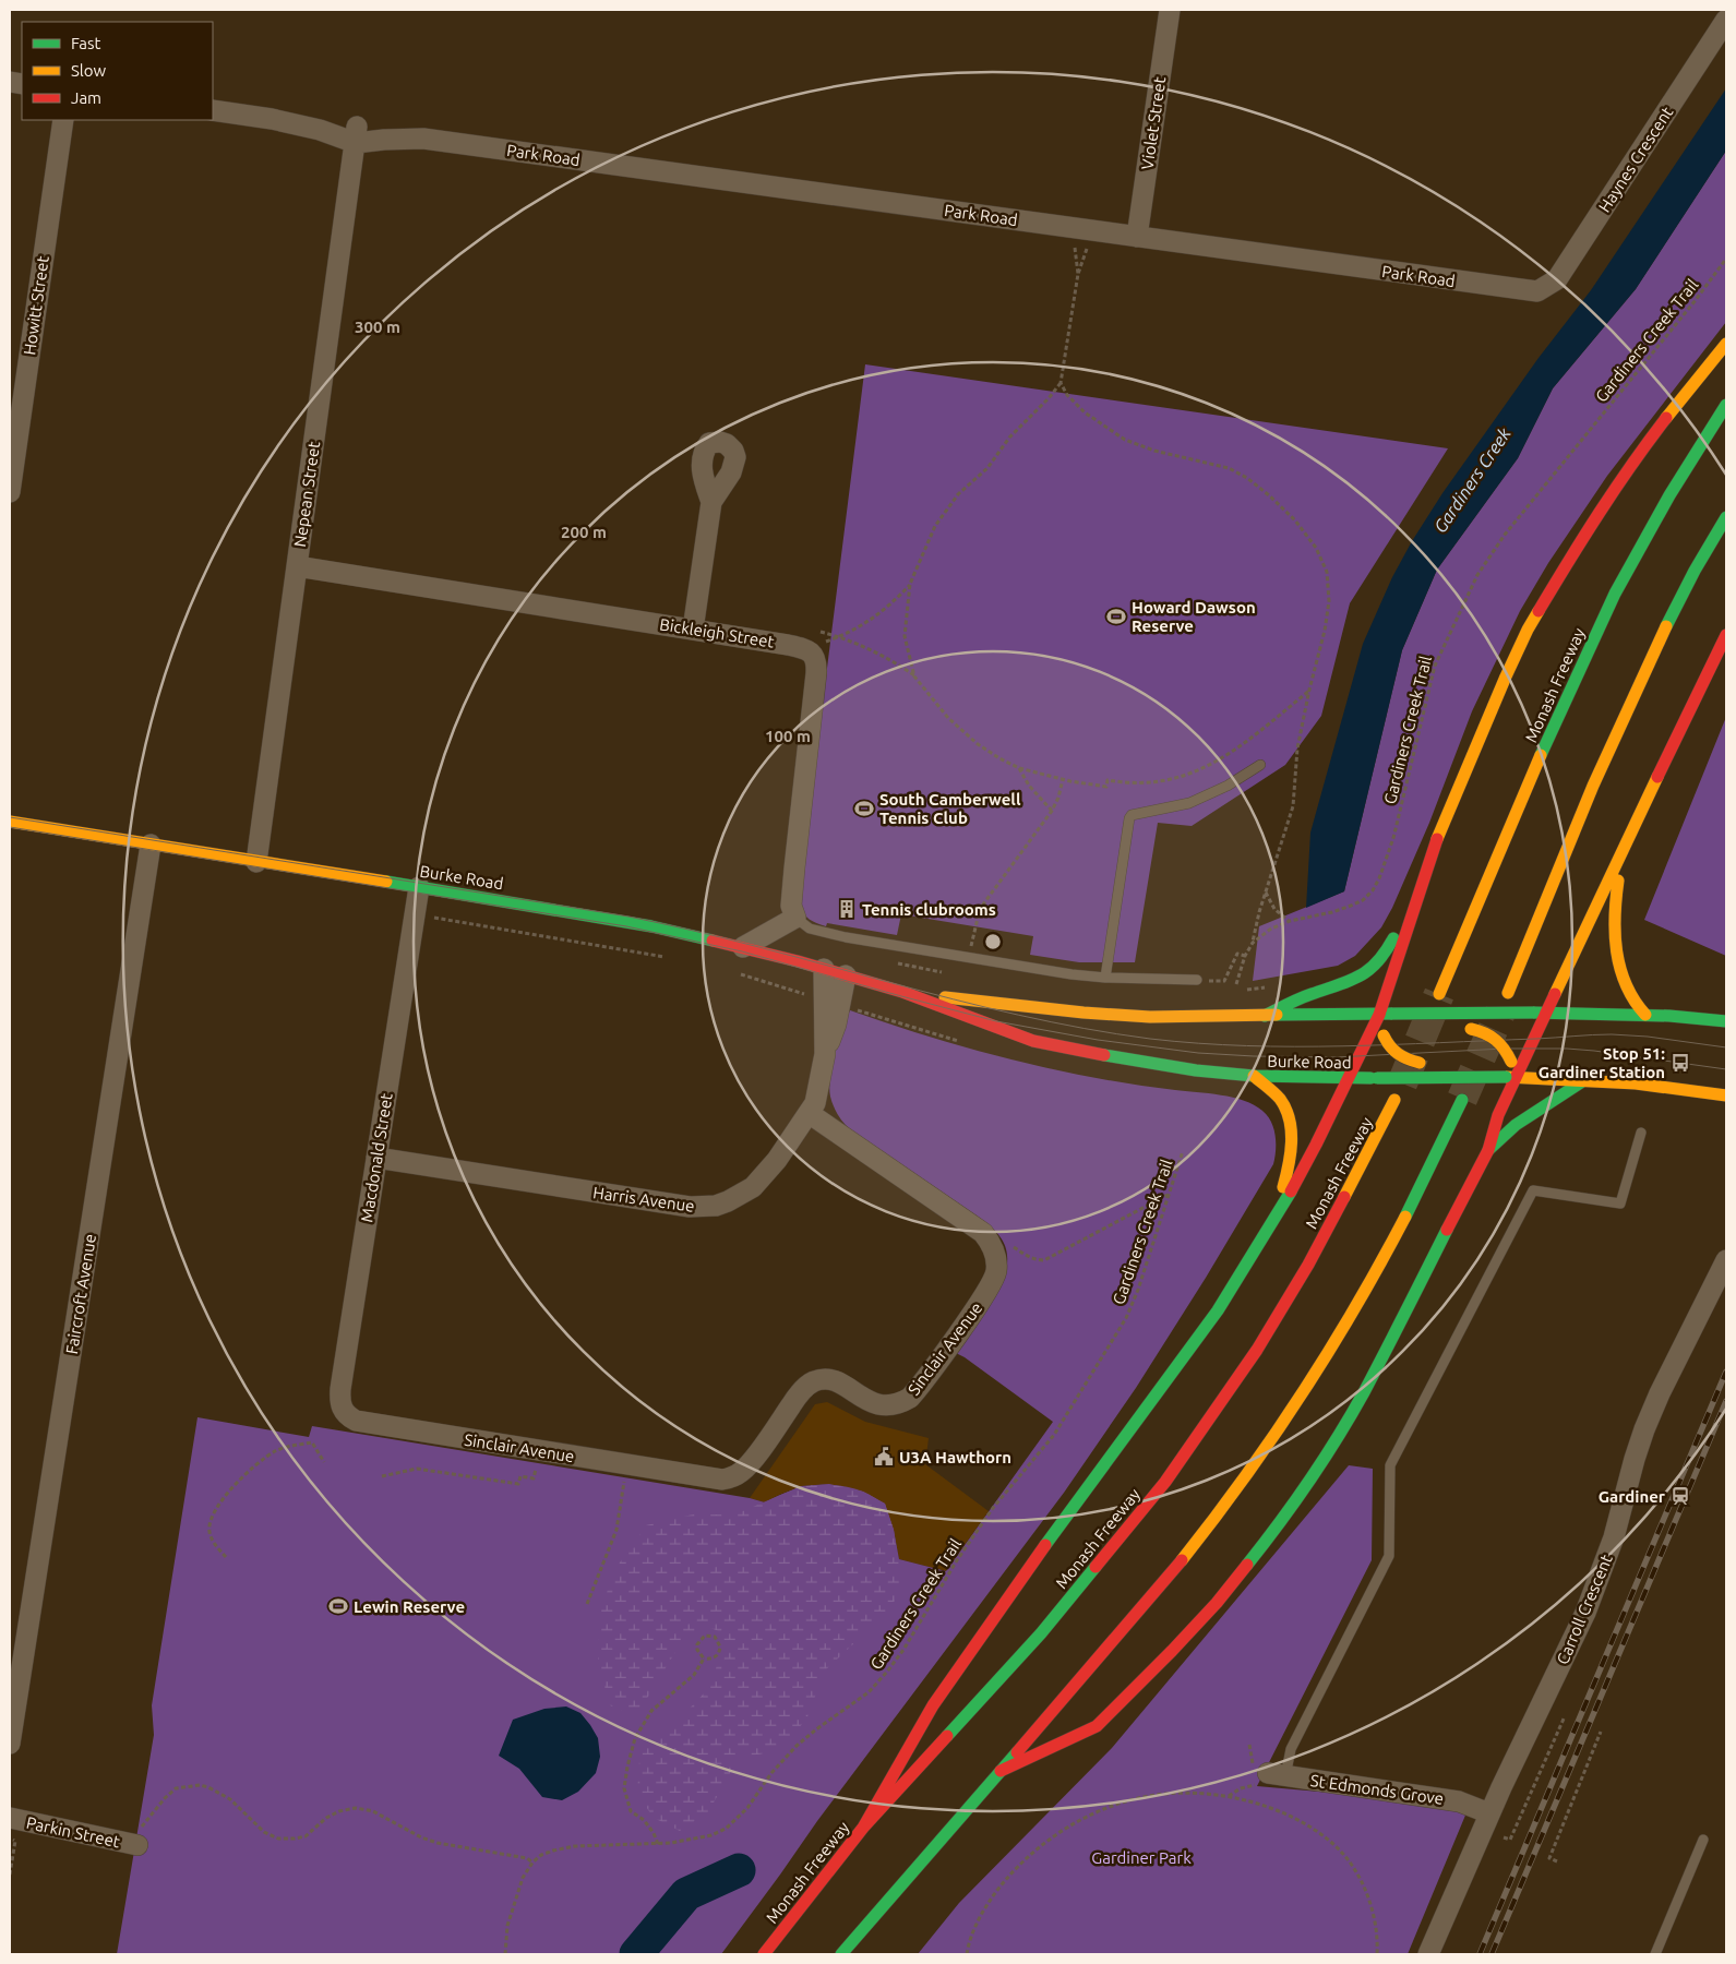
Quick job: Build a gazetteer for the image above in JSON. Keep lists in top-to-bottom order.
{
  "streets": {
    "main road": ["Monash Freeway", "Burke Road"],
    "street": [
      "Violet Street",
      "Park Road",
      "Haynes Crescent",
      "Howitt Street",
      "Nepean Street",
      "Bickleigh Street",
      "Macdonald Street",
      "Harris Avenue",
      "Faircroft Avenue",
      "Sinclair Avenue",
      "Carroll Crescent",
      "St Edmonds Grove",
      "Parkin Street"
    ],
    "path": ["Gardiners Creek Trail"]
  },
  "crossings": [
    ["Violet Street", "Park Road"],
    ["Park Road", "Haynes Crescent"],
    ["Park Road", "Nepean Street"],
    ["Nepean Street", "Bickleigh Street"],
    ["Nepean Street", "Burke Road"],
    ["Burke Road", "Macdonald Street"],
    ["Burke Road", "Harris Avenue"],
    ["Burke Road", "Faircroft Avenue"],
    ["Macdonald Street", "Harris Avenue"],
    ["Macdonald Street", "Sinclair Avenue"],
    ["Harris Avenue", "Sinclair Avenue"],
    ["Carroll Crescent", "St Edmonds Grove"]
  ],
  "water": ["Gardiners Creek"],
  "parks": ["Gardiner Park"],
  "places": {
    "sports": ["Howard Dawson Reserve", "South Camberwell Tennis Club", "Lewin Reserve"],
    "building": ["Tennis clubrooms"],
    "bus stop": ["Stop 51: Gardiner Station"],
    "public building": ["U3A Hawthorn"],
    "station": ["Gardiner"]
  },
  "legend": ["Fast", "Slow", "Jam"],
  "rings": ["300 m", "200 m", "100 m"]
}
